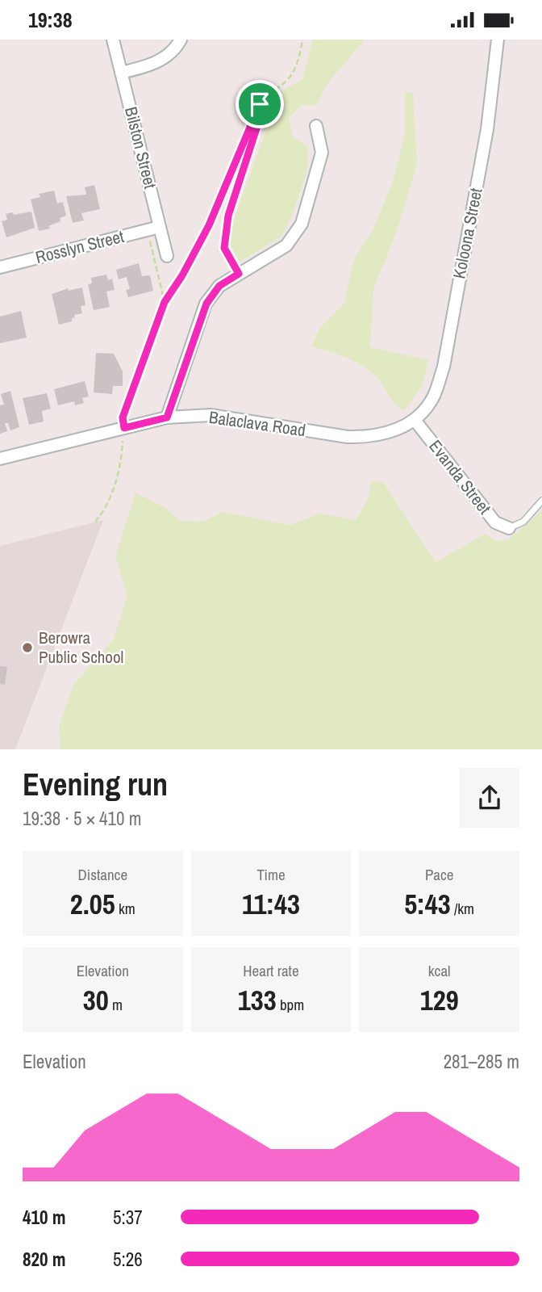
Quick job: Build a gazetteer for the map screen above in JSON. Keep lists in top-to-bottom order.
{
  "streets": {
    "street": [
      "Bilston Street",
      "Koloona Street",
      "Rosslyn Street",
      "Balaclava Road",
      "Evanda Street"
    ]
  },
  "crossings": [
    ["Bilston Street", "Rosslyn Street"],
    ["Koloona Street", "Balaclava Road"],
    ["Koloona Street", "Evanda Street"],
    ["Balaclava Road", "Evanda Street"]
  ],
  "places": ["Berowra Public School"],
  "page": {
    "status": "19:38",
    "heading": ["Evening run", "19:38 · 5 × 410 m"],
    "stats": [
      ["Distance", "2.05 km"],
      ["Time", "11:43"],
      ["Pace", "5:43 /km"],
      ["Elevation", "30 m"],
      ["Heart rate", "133 bpm"],
      ["kcal", "129"]
    ],
    "chart": ["Elevation", "281–285 m"],
    "list": [
      {
        "name": "410 m",
        "note": "5:37"
      },
      {
        "name": "820 m",
        "note": "5:26"
      }
    ]
  }
}
